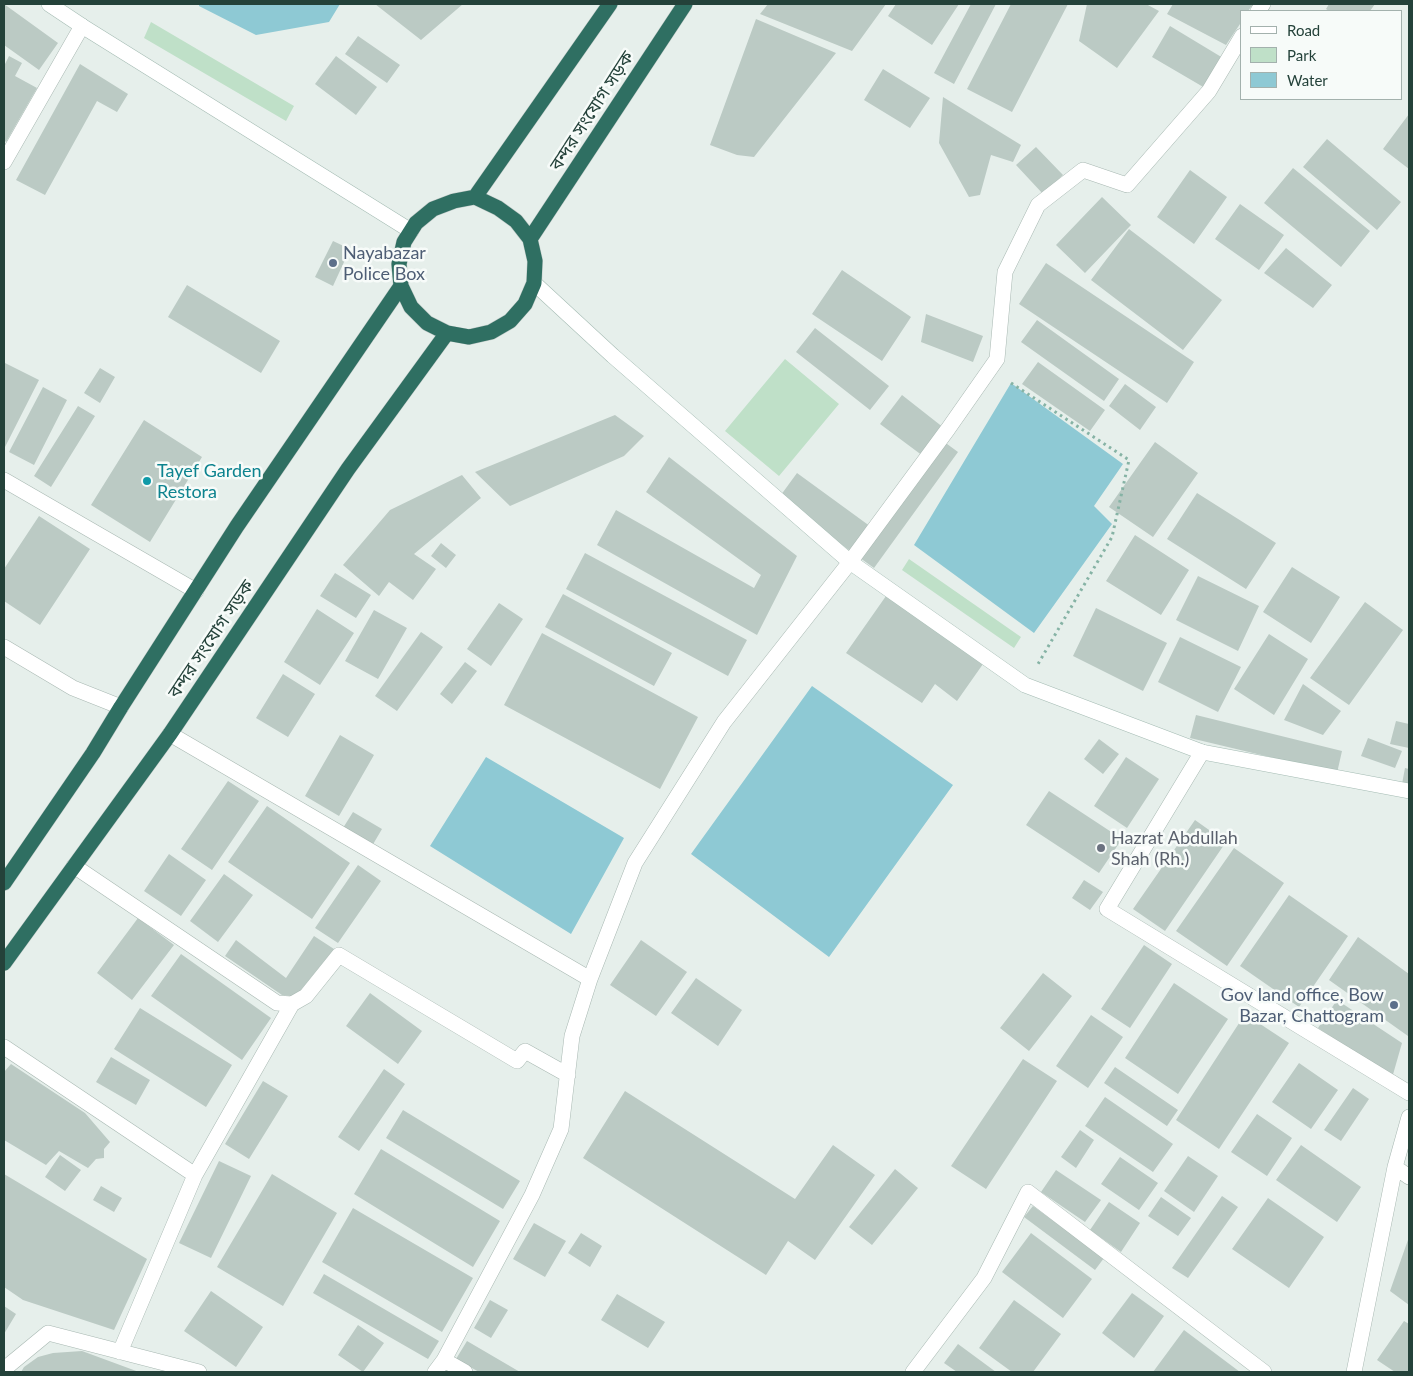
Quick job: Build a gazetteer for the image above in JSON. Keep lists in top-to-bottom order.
{
  "streets": {
    "highway": ["বন্দর সংযোগ সড়ক"]
  },
  "places": [
    "Nayabazar Police Box",
    "Tayef Garden Restora",
    "Hazrat Abdullah Shah (Rh.)",
    "Gov land office, Bow Bazar, Chattogram"
  ],
  "legend": ["Road", "Park", "Water"]
}
